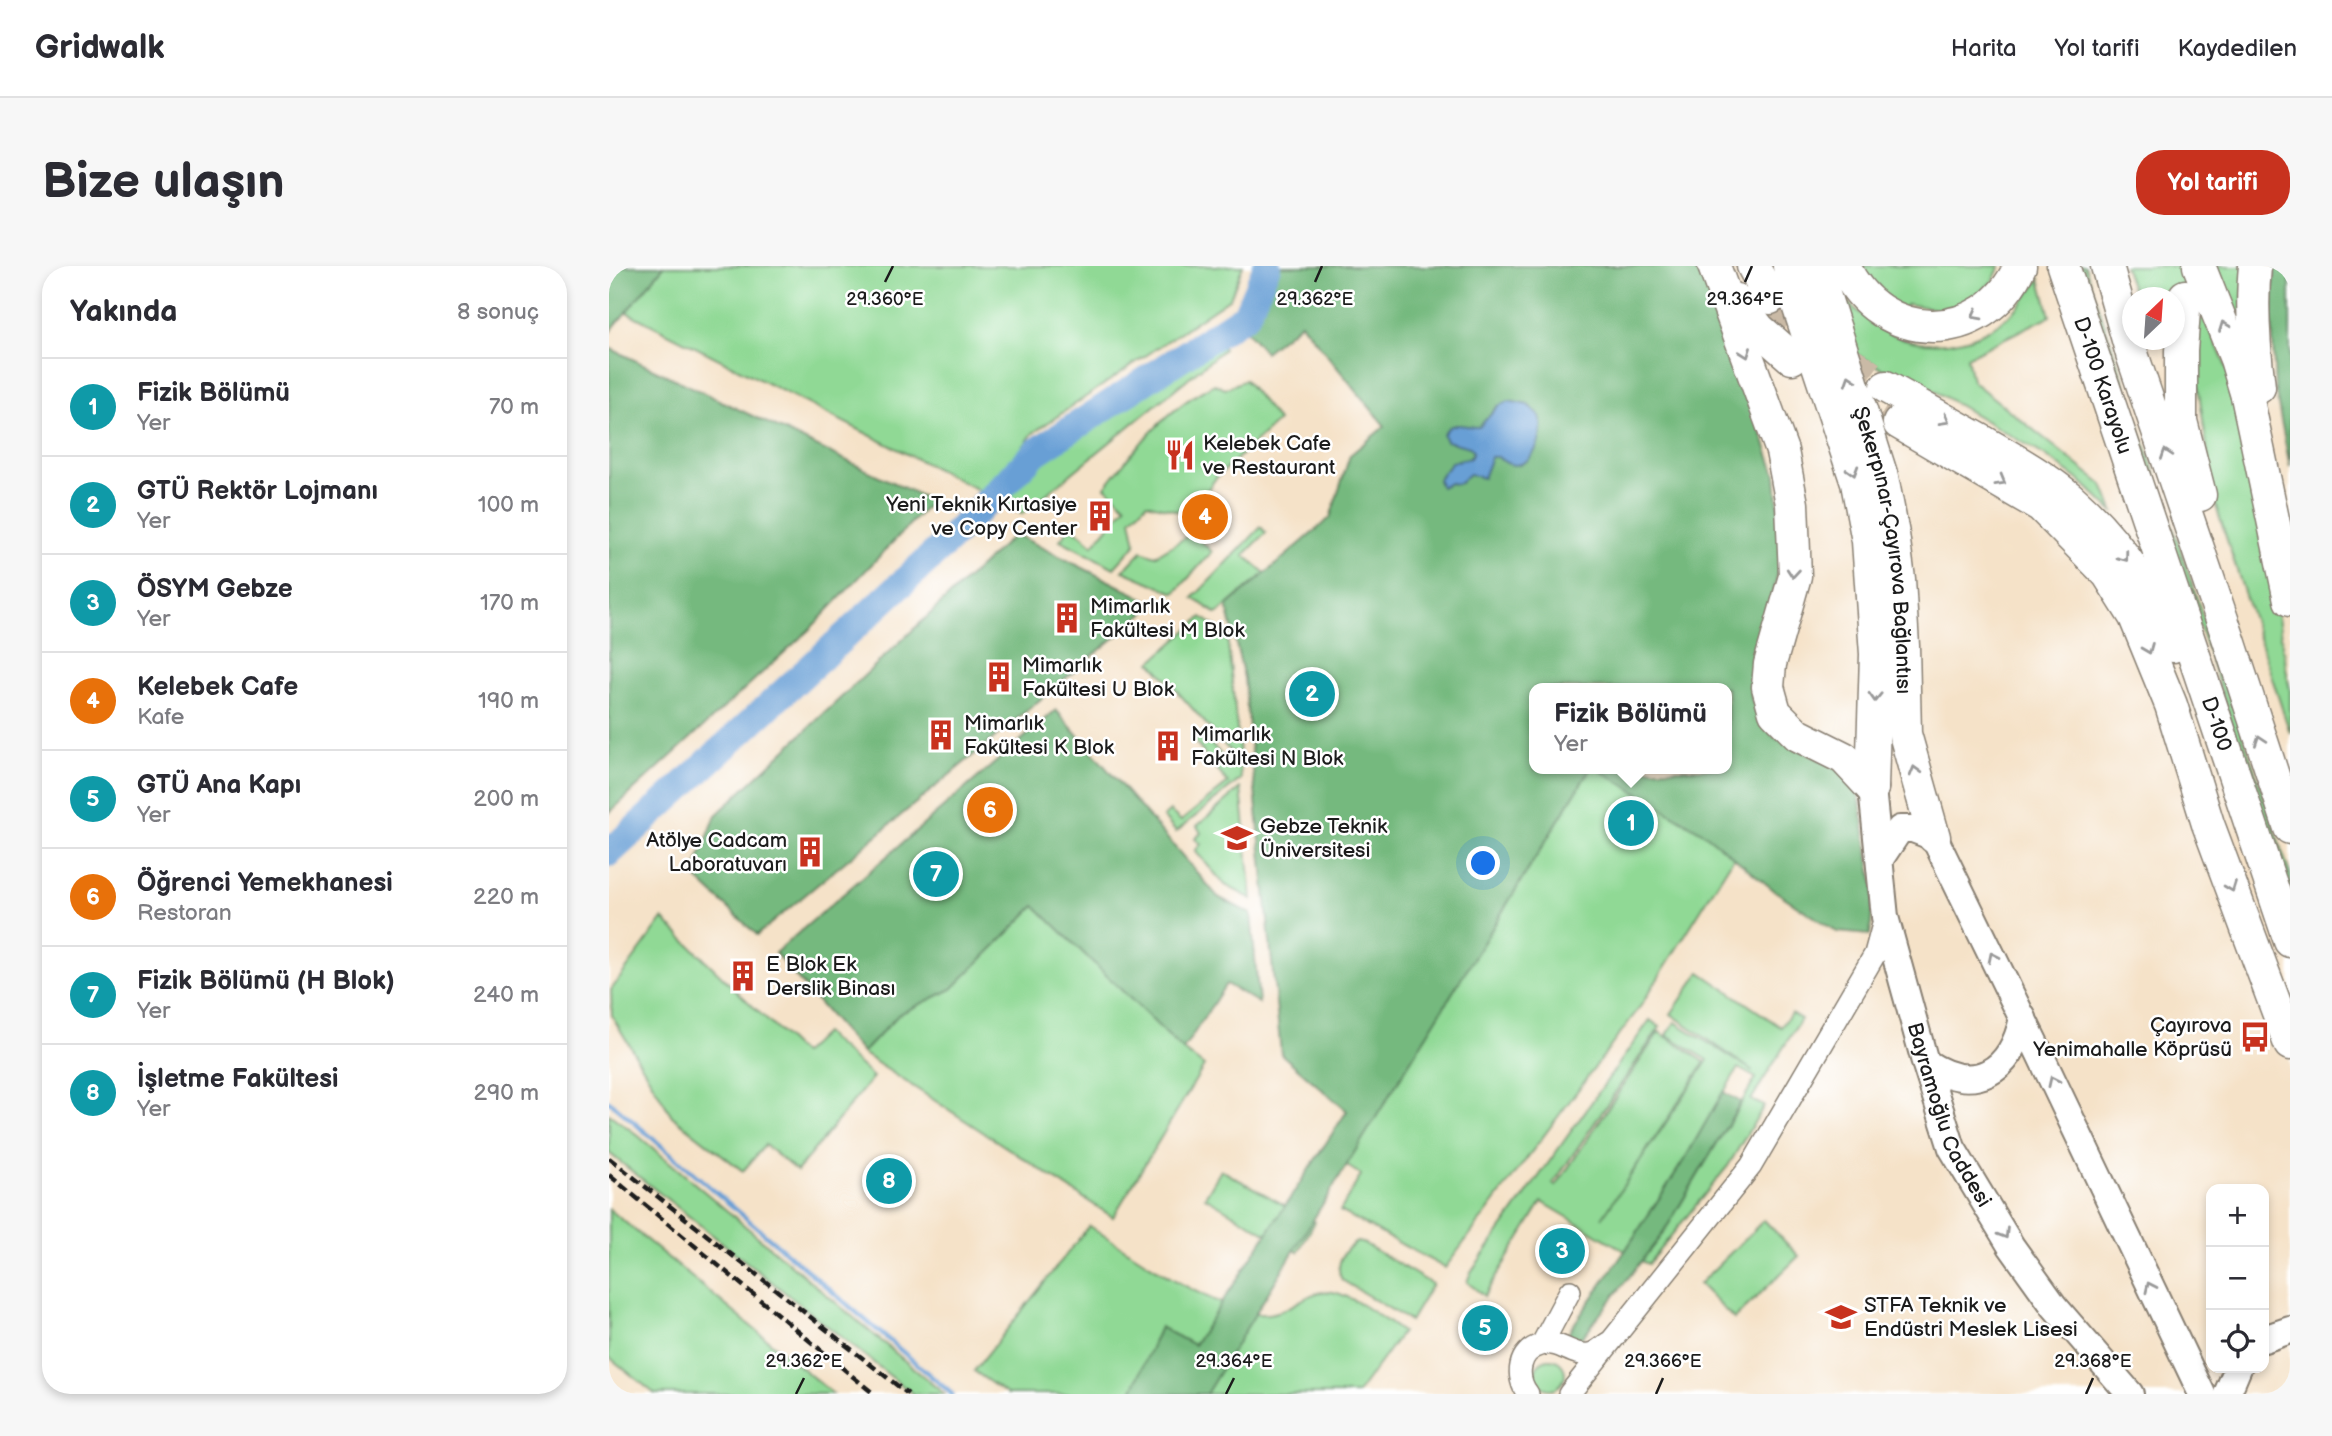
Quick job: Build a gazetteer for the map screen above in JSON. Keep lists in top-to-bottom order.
{
  "streets": {
    "highway": ["D-100 Karayolu", "Şekerpınar-Çayırova Bağlantısı", "D-100"],
    "main road": ["Bayramoğlu Caddesi"]
  },
  "crossings": [
    ["D-100 Karayolu", "D-100"],
    ["Şekerpınar-Çayırova Bağlantısı", "Bayramoğlu Caddesi"]
  ],
  "places": {
    "restaurant": ["Kelebek Cafe ve Restaurant"],
    "building": [
      "Yeni Teknik Kırtasiye ve Copy Center",
      "Mimarlık Fakültesi M Blok",
      "Mimarlık Fakültesi U Blok",
      "Mimarlık Fakültesi K Blok",
      "Mimarlık Fakültesi N Blok",
      "Atölye Cadcam Laboratuvarı",
      "E Blok Ek Derslik Binası"
    ],
    "school or university": ["Gebze Teknik Üniversitesi", "STFA Teknik ve Endüstri Meslek Lisesi"],
    "bus stop": ["Çayırova Yenimahalle Köprüsü"]
  },
  "north": "top right",
  "page": {
    "header": "Gridwalk",
    "nav": ["Harita", "Yol tarifi", "Kaydedilen"],
    "buttons": "Yol tarifi",
    "title": "Bize ulaşın",
    "heading": ["Yakında", "8 sonuç"],
    "list": [
      {
        "mark": "1",
        "name": "Fizik Bölümü",
        "note": "Yer",
        "value": "70 m"
      },
      {
        "mark": "2",
        "name": "GTÜ Rektör Lojmanı",
        "note": "Yer",
        "value": "100 m"
      },
      {
        "mark": "3",
        "name": "ÖSYM Gebze",
        "note": "Yer",
        "value": "170 m"
      },
      {
        "mark": "4",
        "name": "Kelebek Cafe",
        "note": "Kafe",
        "value": "190 m"
      },
      {
        "mark": "5",
        "name": "GTÜ Ana Kapı",
        "note": "Yer",
        "value": "200 m"
      },
      {
        "mark": "6",
        "name": "Öğrenci Yemekhanesi",
        "note": "Restoran",
        "value": "220 m"
      },
      {
        "mark": "7",
        "name": "Fizik Bölümü (H Blok)",
        "note": "Yer",
        "value": "240 m"
      },
      {
        "mark": "8",
        "name": "İşletme Fakültesi",
        "note": "Yer",
        "value": "290 m"
      }
    ],
    "pins": [
      "4",
      "2",
      "6",
      "1",
      "7",
      "8",
      "3",
      "5"
    ],
    "popup": ["Fizik Bölümü", "Yer"],
    "map_buttons": ["+", "−"]
  },
  "coordinates": [
    "29.360°E",
    "29.362°E",
    "29.364°E",
    "29.366°E",
    "29.368°E"
  ]
}
